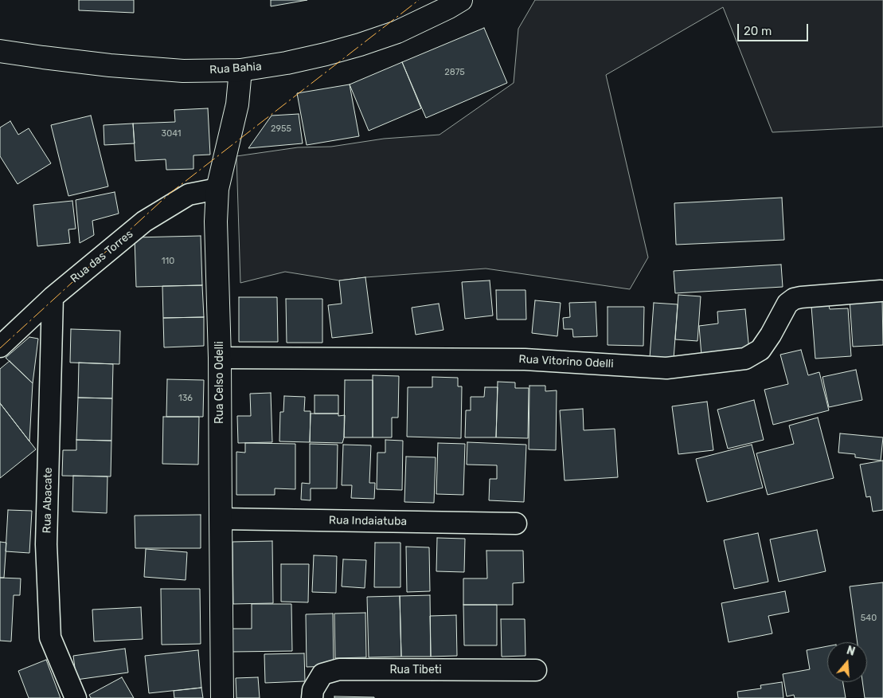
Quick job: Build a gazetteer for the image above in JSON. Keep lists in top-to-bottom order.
{
  "streets": {
    "street": [
      "Rua Bahia",
      "Rua das Torres",
      "Rua Vitorino Odelli",
      "Rua Celso Odelli",
      "Rua Abacate",
      "Rua Indaiatuba",
      "Rua Tibeti"
    ]
  },
  "crossings": [
    ["Rua Bahia", "Rua Celso Odelli"],
    ["Rua das Torres", "Rua Celso Odelli"],
    ["Rua das Torres", "Rua Abacate"],
    ["Rua Vitorino Odelli", "Rua Celso Odelli"],
    ["Rua Celso Odelli", "Rua Indaiatuba"]
  ],
  "house_numbers": [
    "2875",
    "2955",
    "3041",
    "110",
    "136",
    "540"
  ],
  "scale_bar": "20 m",
  "north": "top"
}
